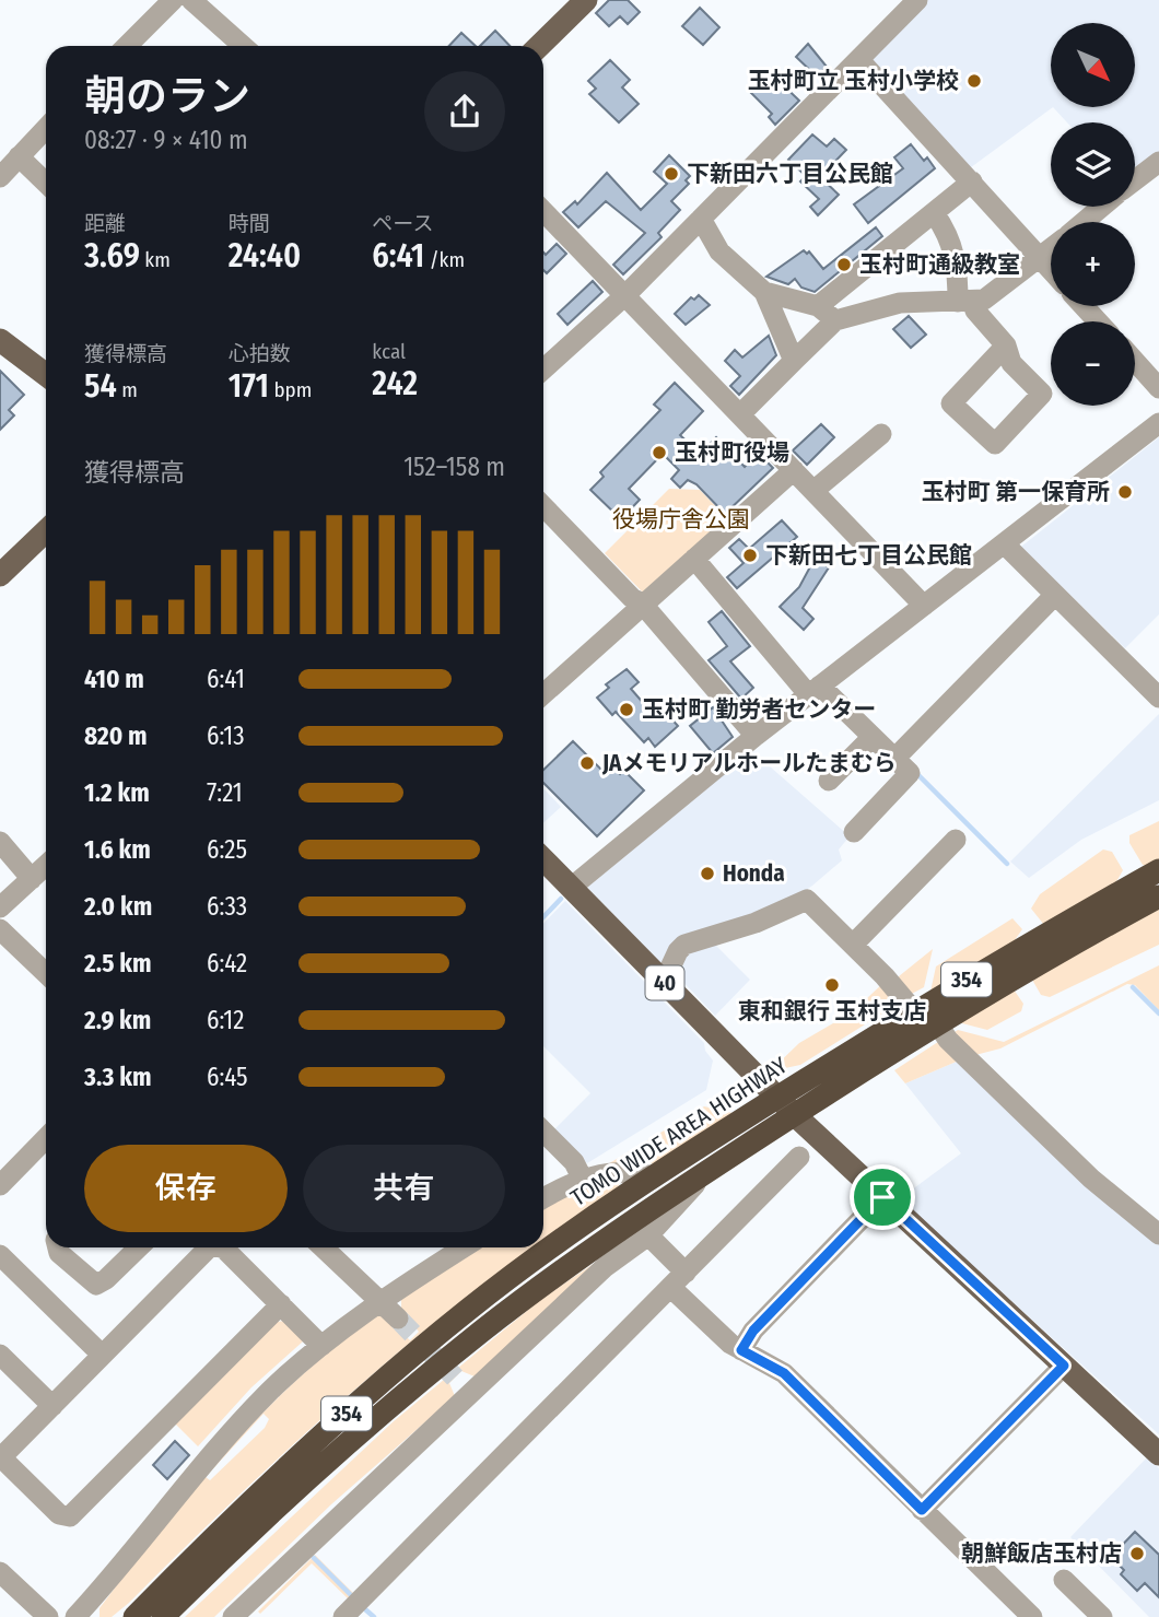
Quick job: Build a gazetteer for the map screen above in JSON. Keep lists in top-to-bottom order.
{
  "streets": {
    "highway": ["354", "TOMO WIDE AREA HIGHWAY"],
    "main road": ["40"]
  },
  "crossings": [
    ["40", "TOMO WIDE AREA HIGHWAY"]
  ],
  "parks": ["役場庁舎公園"],
  "places": [
    "玉村町立 玉村小学校",
    "下新田六丁目公民館",
    "玉村町通級教室",
    "玉村町役場",
    "玉村町 第一保育所",
    "下新田七丁目公民館",
    "玉村町 勤労者センター",
    "JAメモリアルホールたまむら",
    "Honda",
    "東和銀行 玉村支店",
    "朝鮮飯店玉村店"
  ],
  "north": "bottom right",
  "page": {
    "map_buttons": ["+", "−"],
    "heading": ["朝のラン", "08:27 · 9 × 410 m"],
    "stats": [
      ["距離", "3.69 km"],
      ["時間", "24:40"],
      ["ペース", "6:41 /km"],
      ["獲得標高", "54 m"],
      ["心拍数", "171 bpm"],
      ["kcal", "242"]
    ],
    "chart": ["獲得標高", "152–158 m"],
    "list": [
      {
        "name": "410 m",
        "note": "6:41"
      },
      {
        "name": "820 m",
        "note": "6:13"
      },
      {
        "name": "1.2 km",
        "note": "7:21"
      },
      {
        "name": "1.6 km",
        "note": "6:25"
      },
      {
        "name": "2.0 km",
        "note": "6:33"
      },
      {
        "name": "2.5 km",
        "note": "6:42"
      },
      {
        "name": "2.9 km",
        "note": "6:12"
      },
      {
        "name": "3.3 km",
        "note": "6:45"
      }
    ],
    "buttons": ["保存", "共有"]
  }
}
